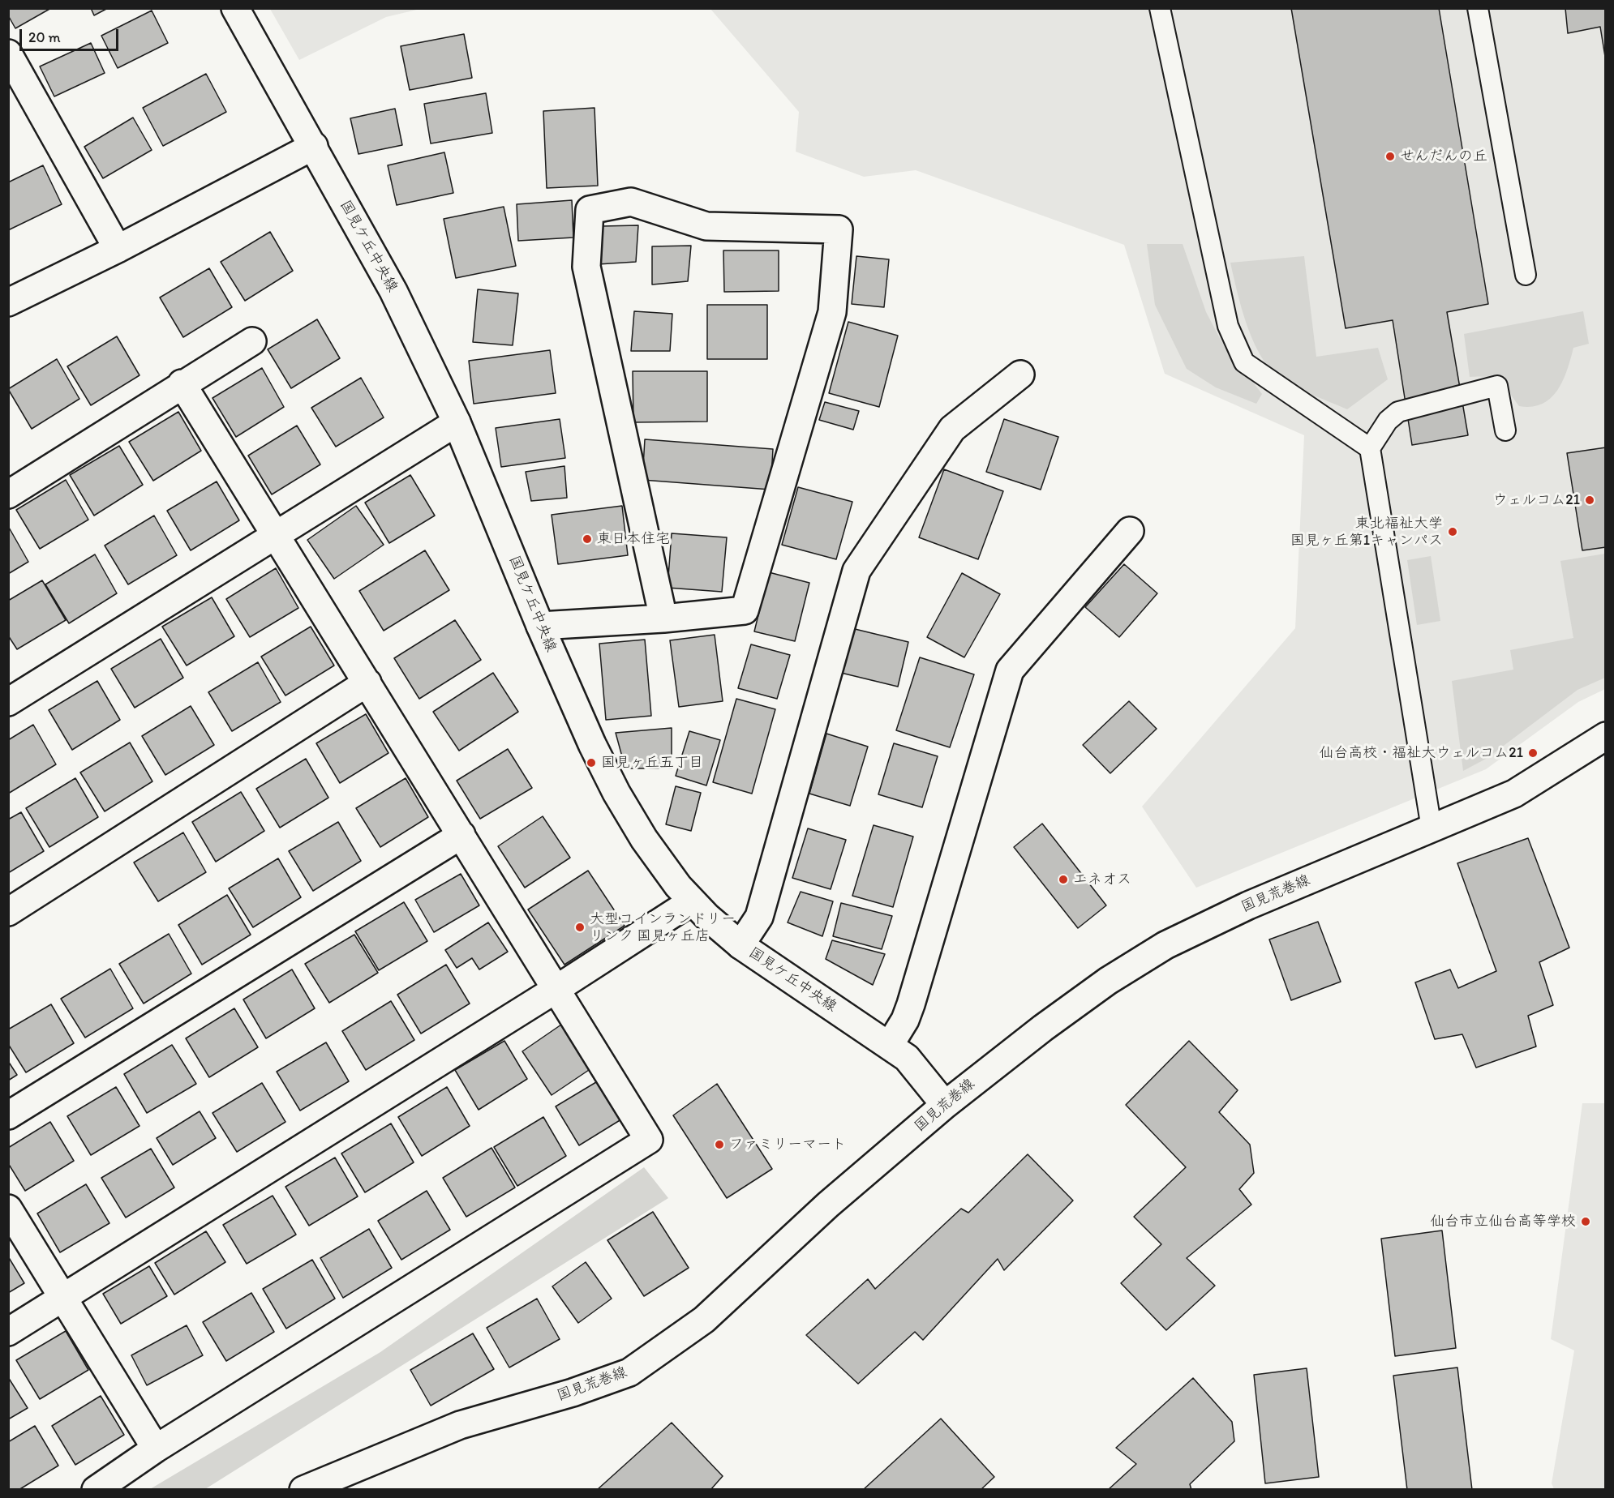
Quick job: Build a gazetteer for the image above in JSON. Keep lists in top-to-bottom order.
{
  "streets": {
    "street": ["国見ケ丘中央線", "国見荒巻線"]
  },
  "crossings": [
    ["国見ケ丘中央線", "国見荒巻線"]
  ],
  "places": [
    "せんだんの丘",
    "ウェルコム21",
    "東北福祉大学 国見ヶ丘第1キャンパス",
    "東日本住宅",
    "仙台高校・福祉大ウェルコム21",
    "国見ヶ丘五丁目",
    "エネオス",
    "大型コインランドリー リンク 国見ヶ丘店",
    "ファミリーマート",
    "仙台市立仙台高等学校"
  ],
  "scale_bar": "20 m"
}
